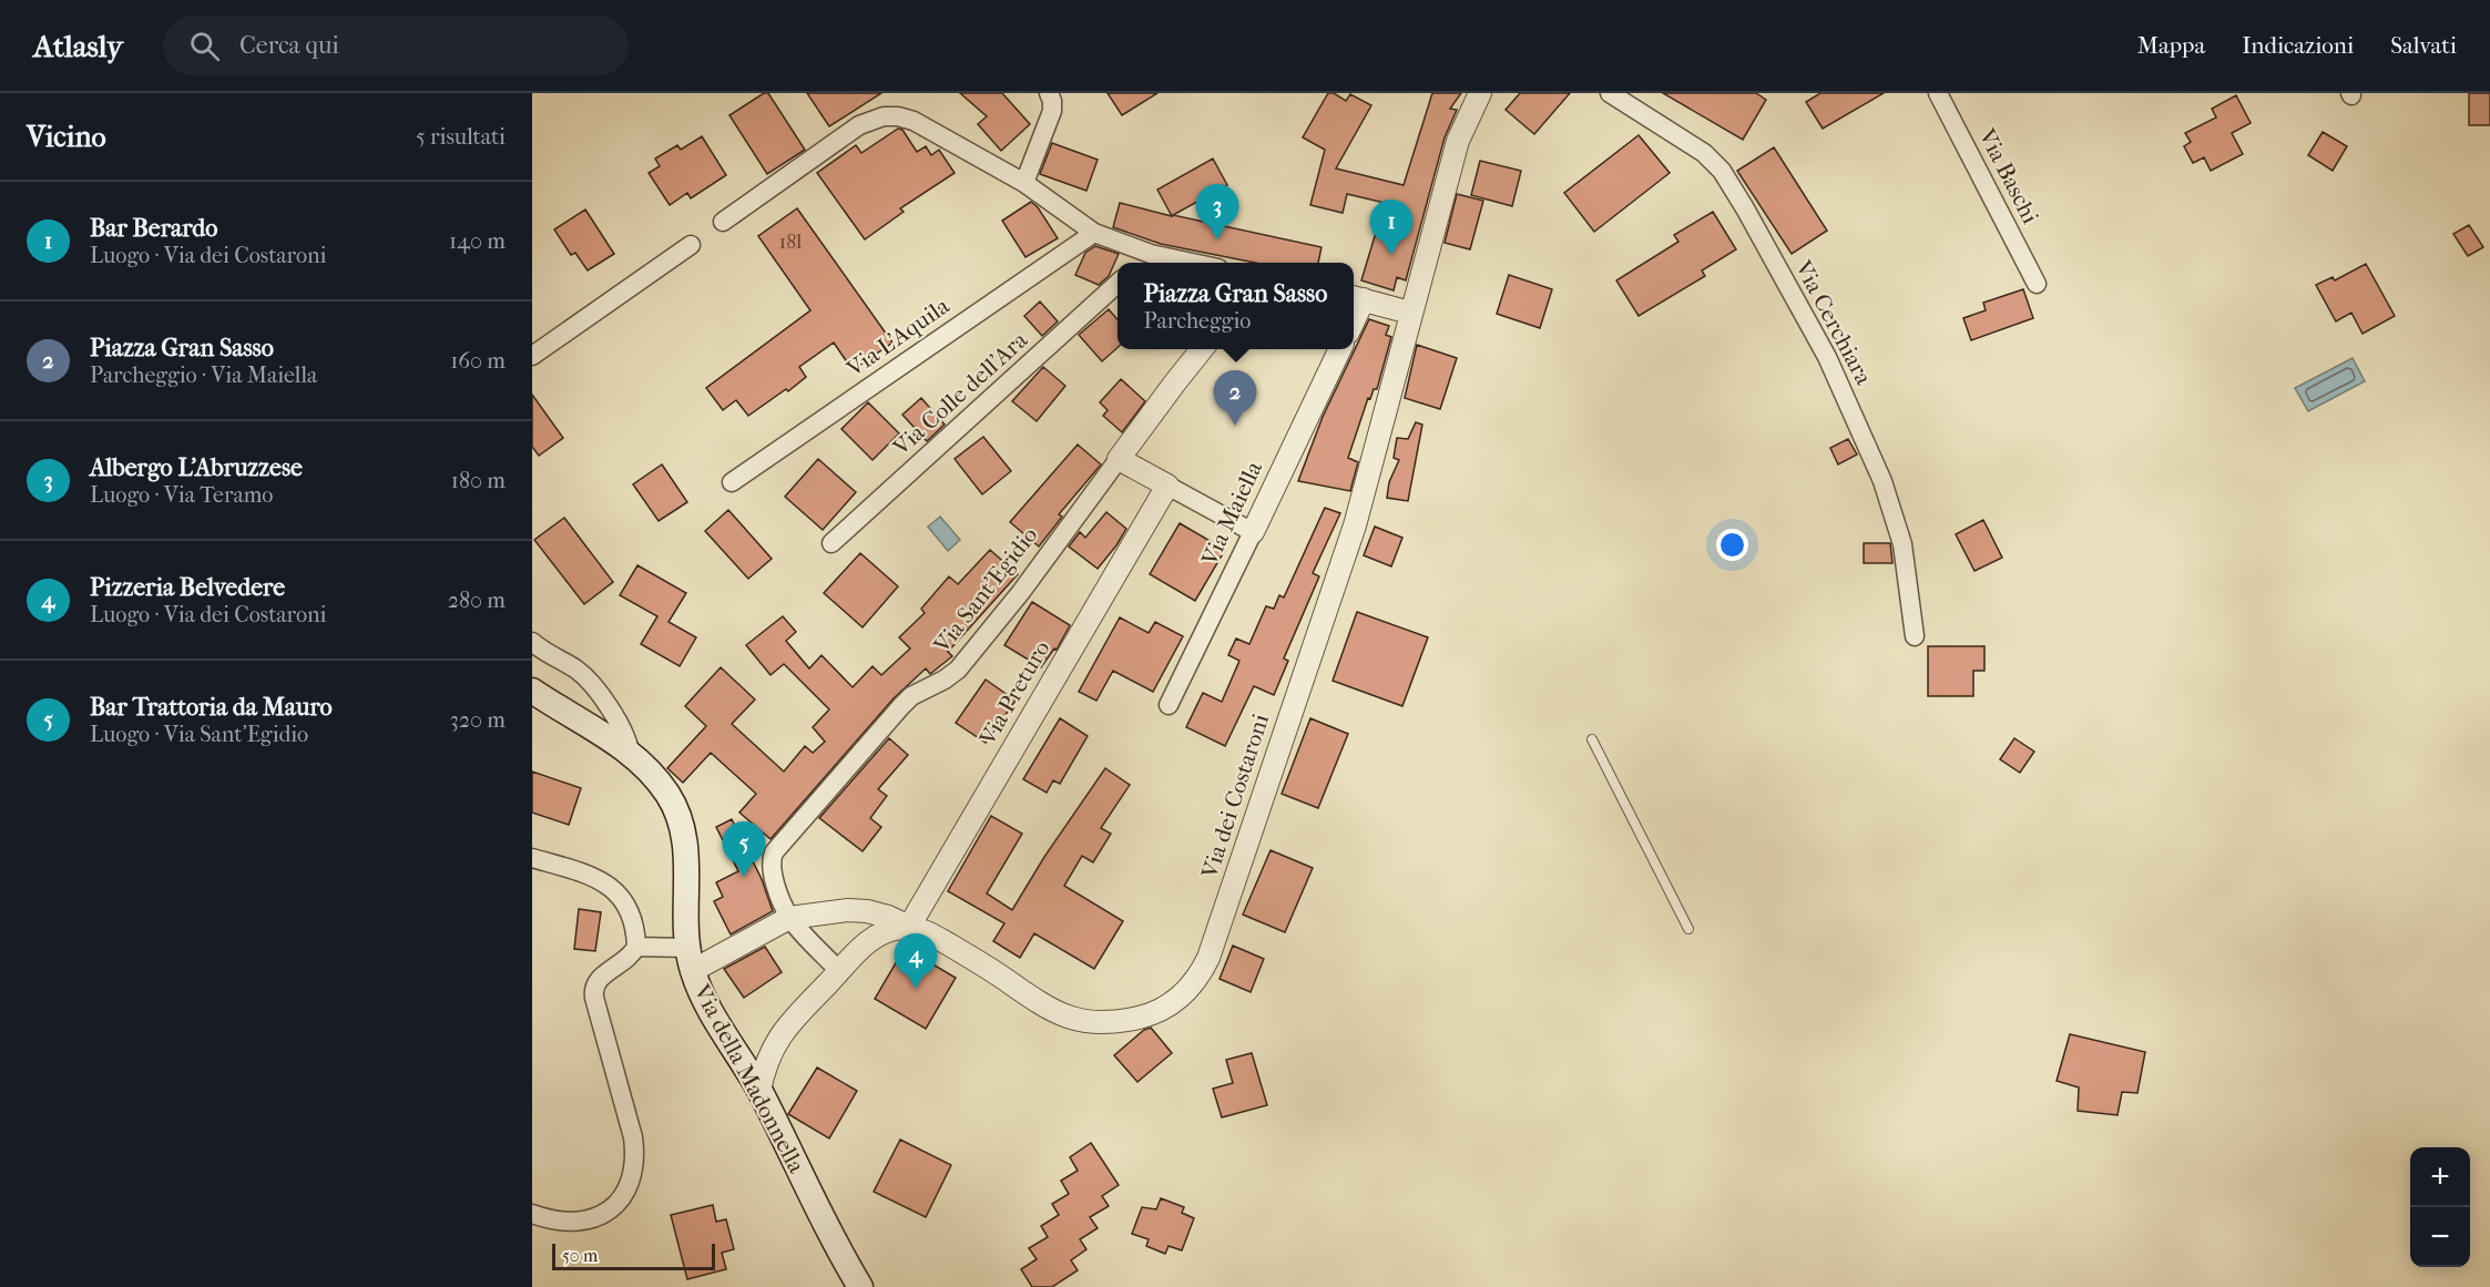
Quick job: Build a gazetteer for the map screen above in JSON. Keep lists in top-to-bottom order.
{
  "streets": {
    "main road": ["Via della Madonnella"],
    "street": [
      "Via Baschi",
      "Via Cerchiara",
      "Via L'Aquila",
      "Via Colle dell'Ara",
      "Via Maiella",
      "Via Sant'Egidio",
      "Via Preturo",
      "Via dei Costaroni"
    ]
  },
  "crossings": [
    ["Via Preturo", "Via dei Costaroni"]
  ],
  "house_numbers": ["18l"],
  "scale_bar": "50 m",
  "page": {
    "header": "Atlasly",
    "search": "Cerca qui",
    "nav": ["Mappa", "Indicazioni", "Salvati"],
    "heading": ["Vicino", "5 risultati"],
    "list": [
      {
        "mark": "1",
        "name": "Bar Berardo",
        "note": "Luogo · Via dei Costaroni",
        "value": "140 m"
      },
      {
        "mark": "2",
        "name": "Piazza Gran Sasso",
        "note": "Parcheggio · Via Maiella",
        "value": "160 m"
      },
      {
        "mark": "3",
        "name": "Albergo L'Abruzzese",
        "note": "Luogo · Via Teramo",
        "value": "180 m"
      },
      {
        "mark": "4",
        "name": "Pizzeria Belvedere",
        "note": "Luogo · Via dei Costaroni",
        "value": "280 m"
      },
      {
        "mark": "5",
        "name": "Bar Trattoria da Mauro",
        "note": "Luogo · Via Sant'Egidio",
        "value": "320 m"
      }
    ],
    "pins": [
      "3",
      "1",
      "2",
      "5",
      "4"
    ],
    "popup": ["Piazza Gran Sasso", "Parcheggio"],
    "map_buttons": ["+", "−"],
    "scale": "50 m"
  }
}
